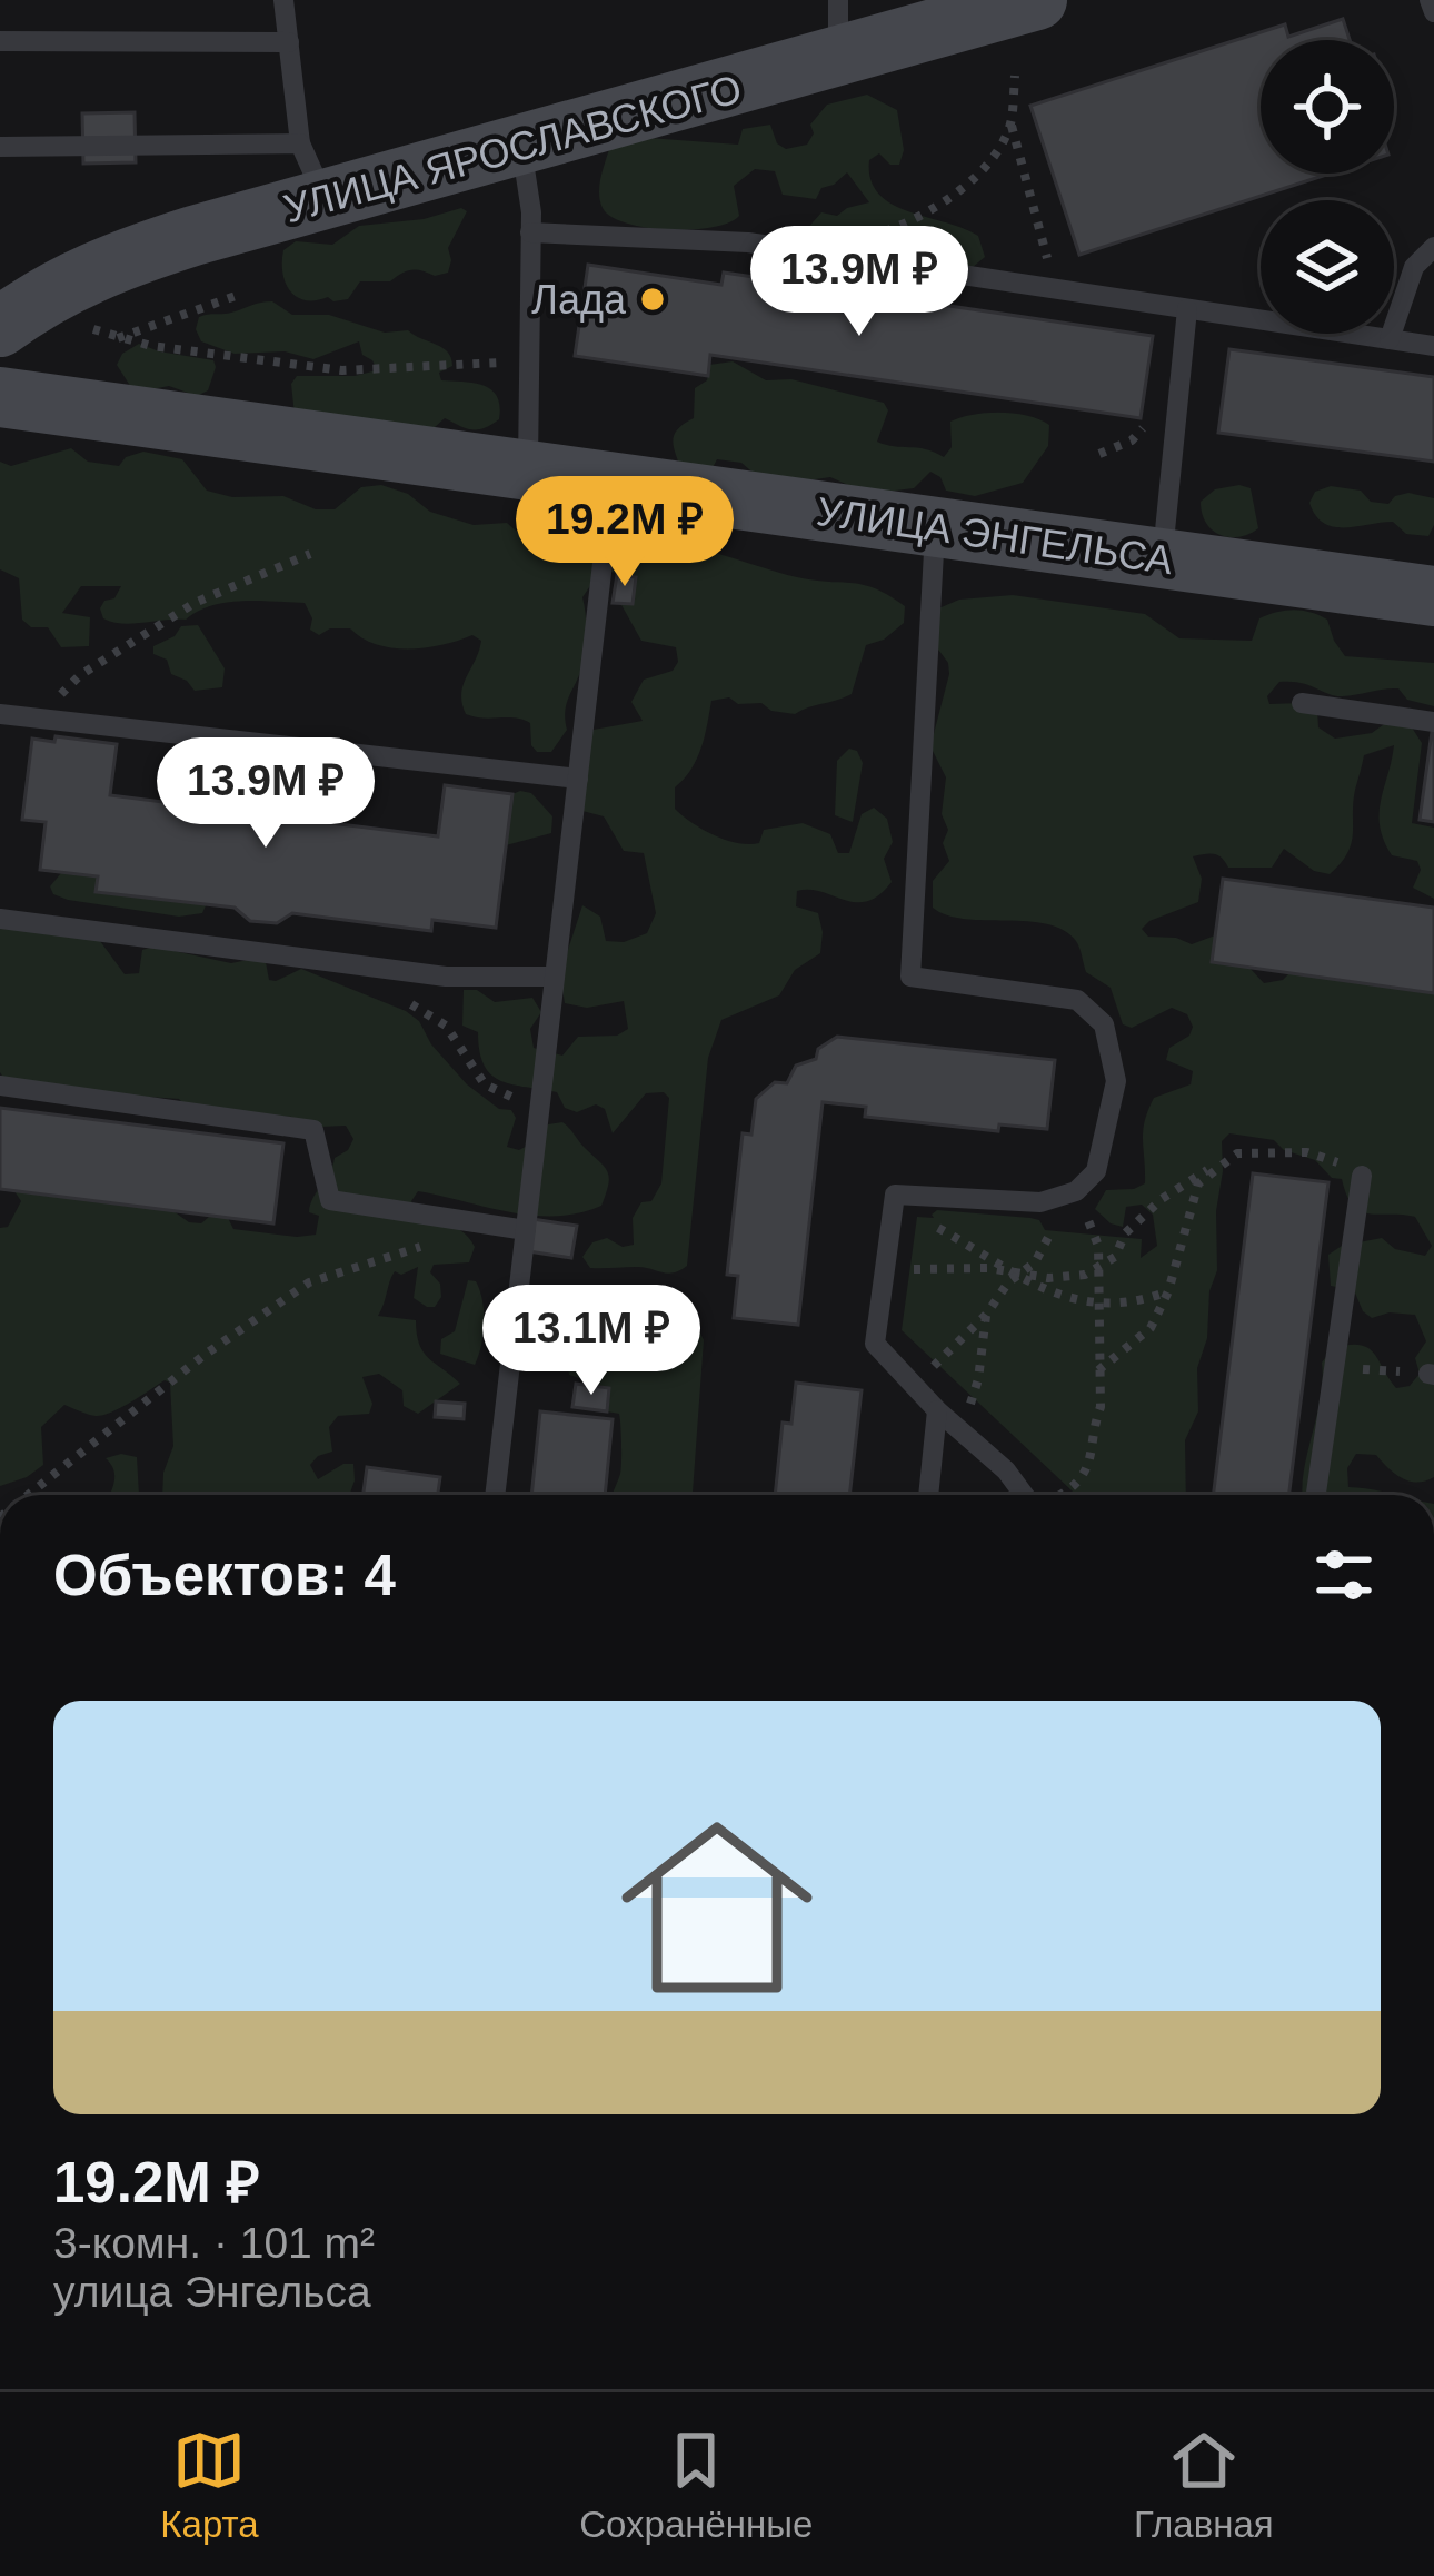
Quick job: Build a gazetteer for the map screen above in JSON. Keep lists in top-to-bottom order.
{
  "streets": {
    "street": ["УЛИЦА ЯРОСЛАВСКОГО", "УЛИЦА ЭНГЕЛЬСА"]
  },
  "places": ["Лада"],
  "page": {
    "price": [
      "13.9M ₽",
      "19.2M ₽",
      "13.9M ₽",
      "13.1M ₽"
    ],
    "heading": "Объектов: 4",
    "list": [
      {
        "name": "19.2M ₽",
        "note": "3-комн. · 101 m² · улица Энгельса"
      }
    ],
    "tabs": ["Карта", "Сохранённые", "Главная"]
  }
}
